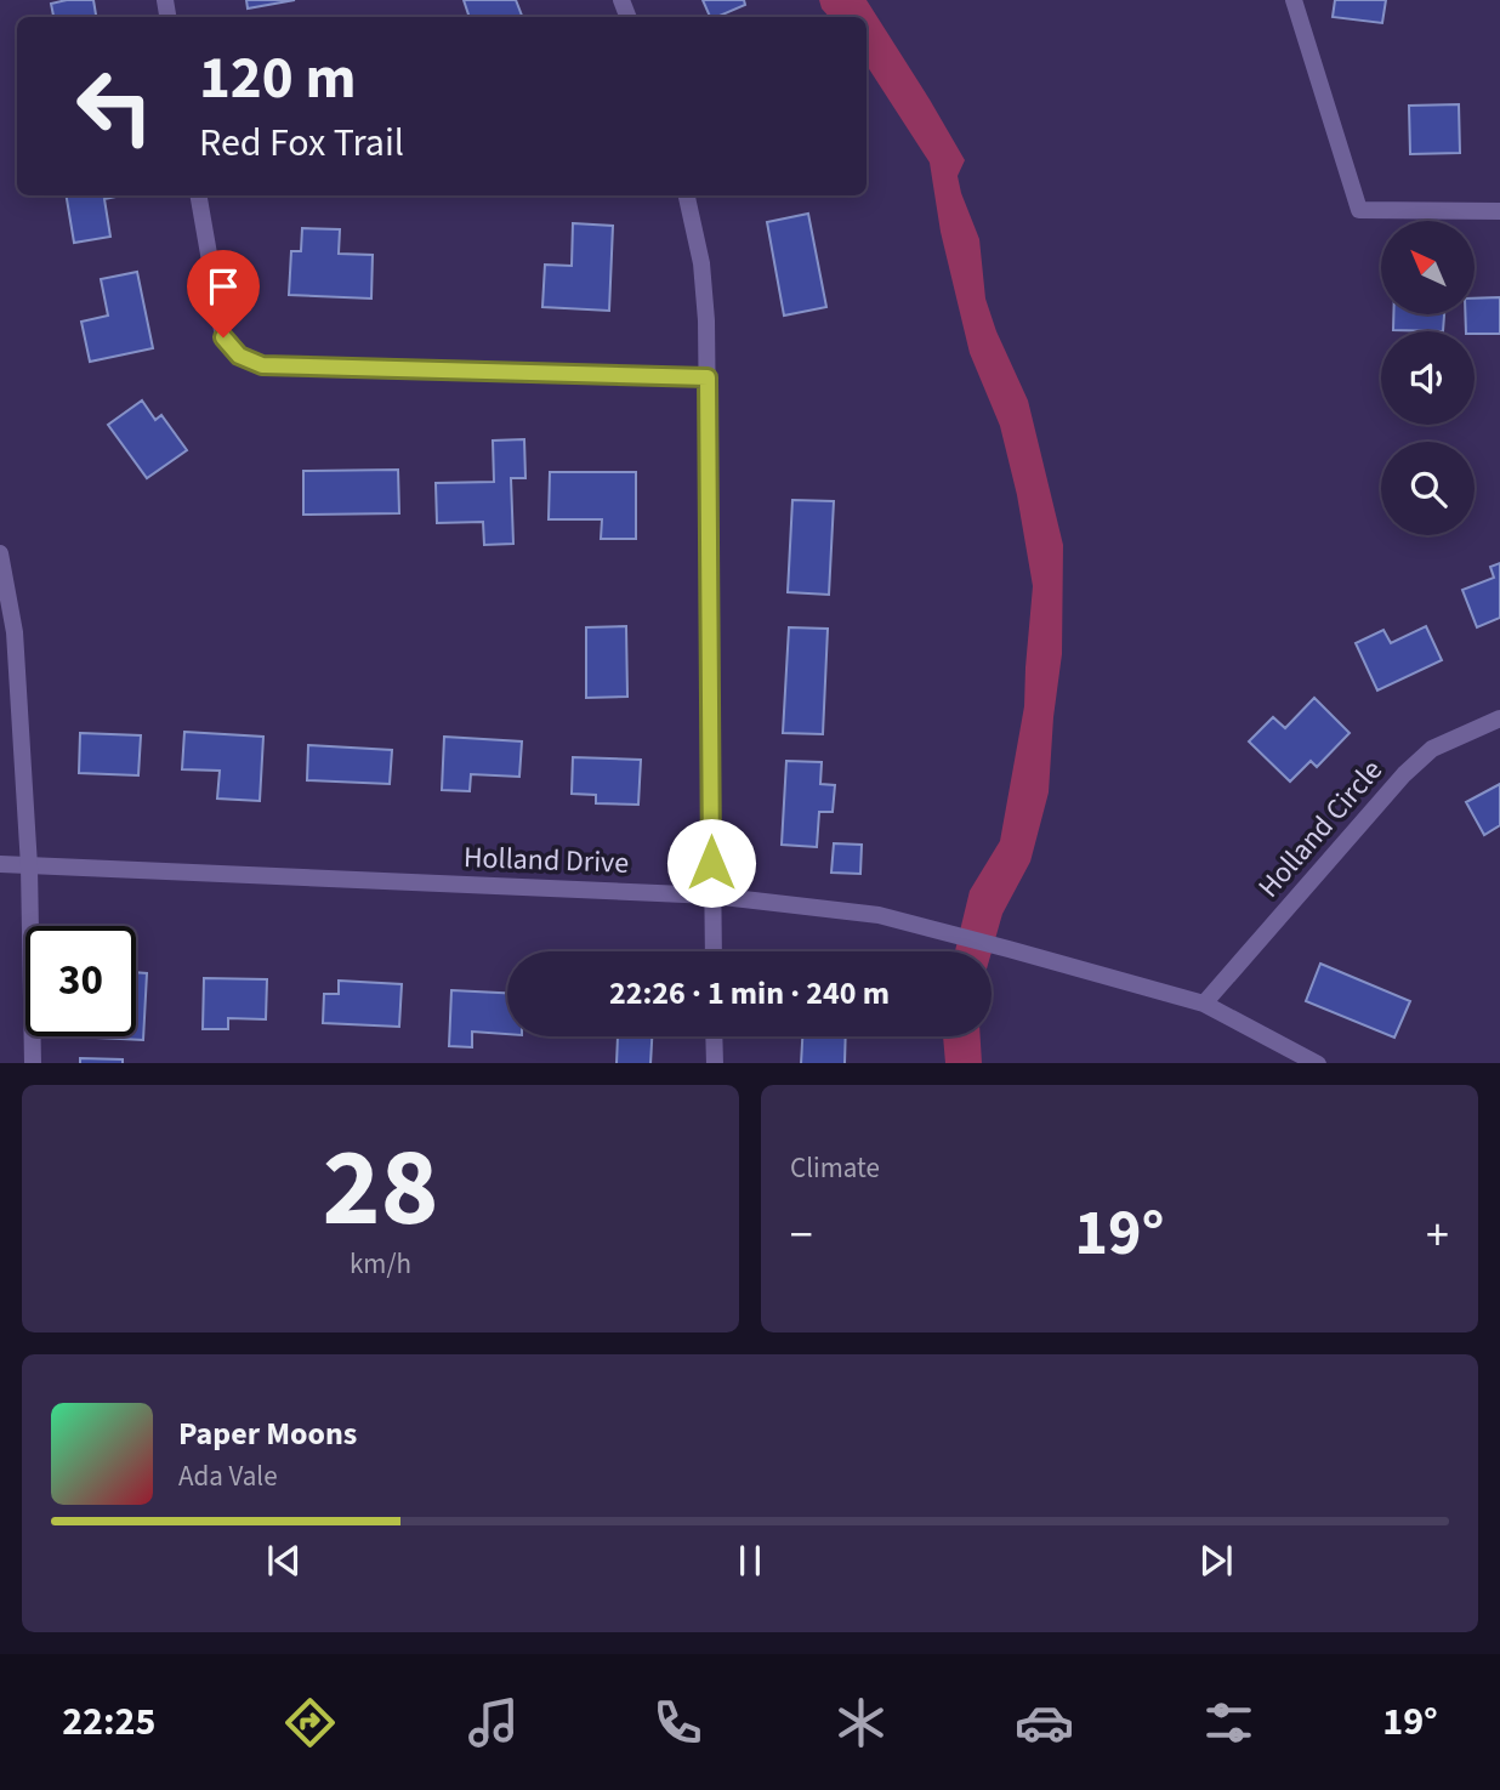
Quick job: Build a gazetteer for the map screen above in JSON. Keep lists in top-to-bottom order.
{
  "streets": {
    "street": ["Holland Circle", "Holland Drive"]
  },
  "crossings": [
    ["Holland Circle", "Holland Drive"]
  ],
  "north": "top left",
  "page": {
    "turn": ["120 m", "Red Fox Trail"],
    "limit": "30",
    "trip": "22:26 · 1 min · 240 m",
    "tile": [
      ["28", "km/h"],
      "Climate"
    ],
    "heat": ["−", "19°", "+"],
    "song": ["Paper Moons", "Ada Vale"],
    "tabs": ["22:25", "19°"]
  }
}
